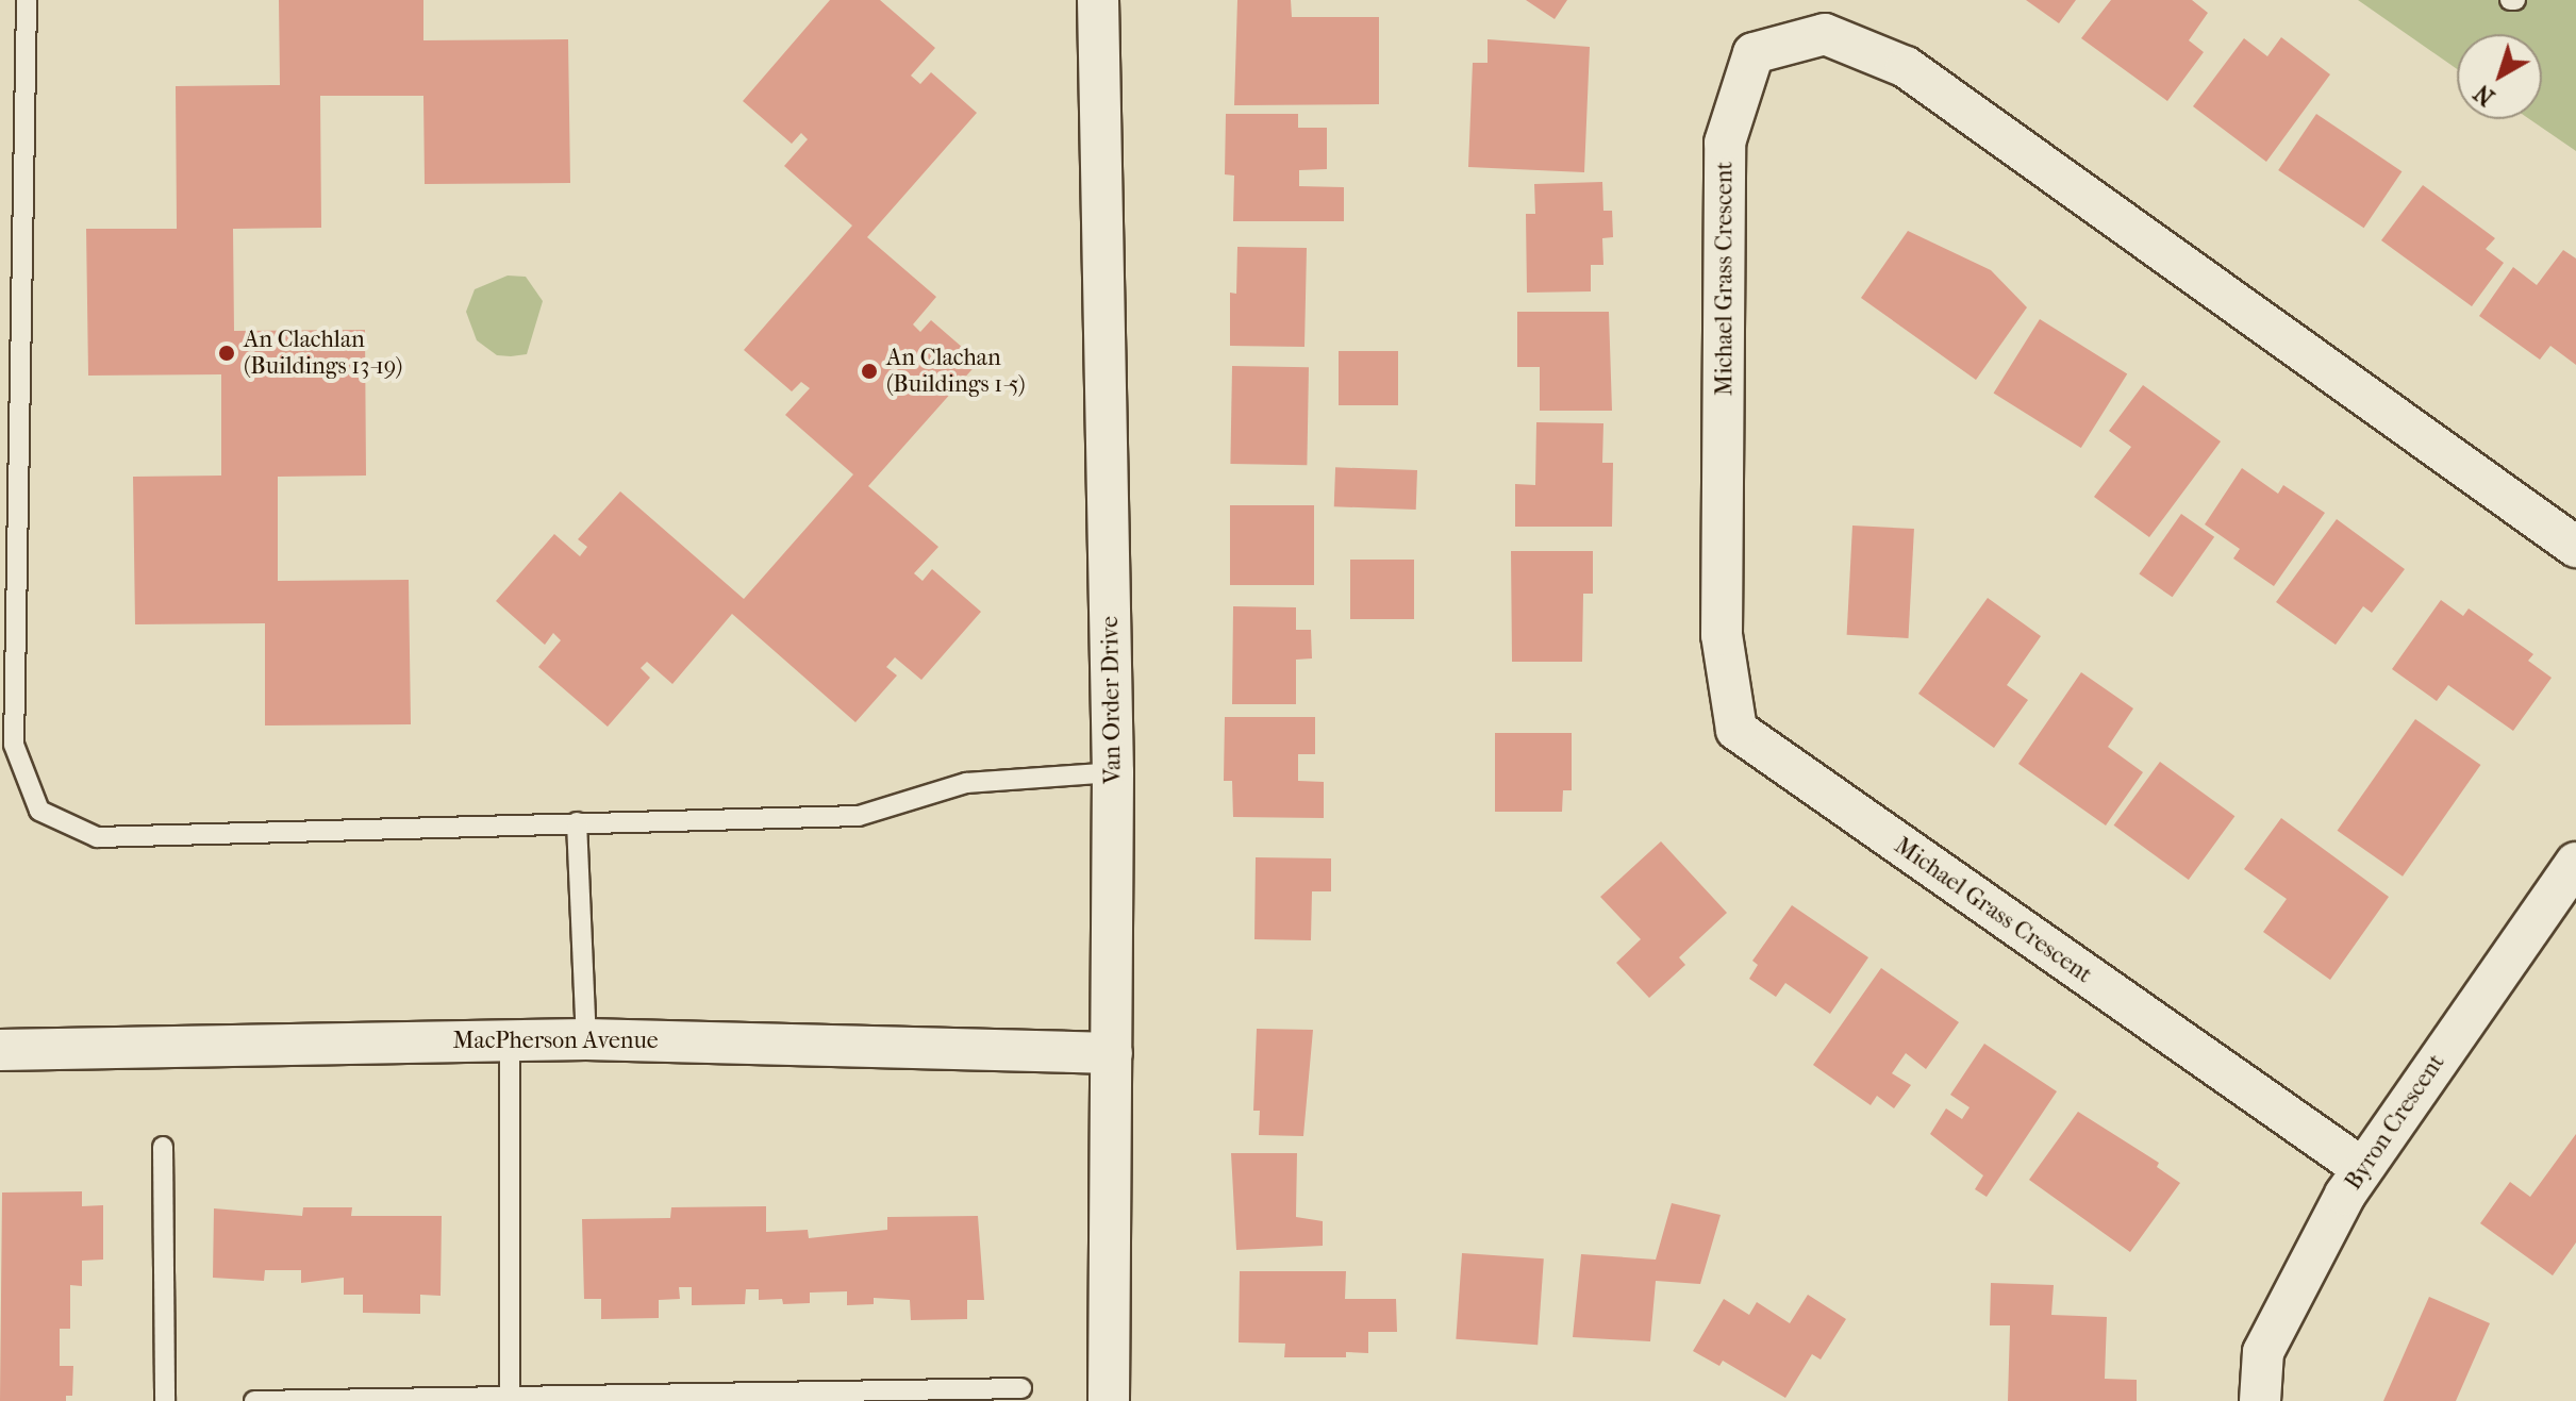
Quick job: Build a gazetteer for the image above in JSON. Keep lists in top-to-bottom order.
{
  "streets": {
    "street": [
      "Michael Grass Crescent",
      "Van Order Drive",
      "MacPherson Avenue",
      "Byron Crescent"
    ]
  },
  "crossings": [
    ["Michael Grass Crescent", "Byron Crescent"],
    ["Van Order Drive", "MacPherson Avenue"]
  ],
  "places": ["An Clachlan (Buildings 13-19)", "An Clachan (Buildings 1-5)"],
  "north": "bottom left"
}
